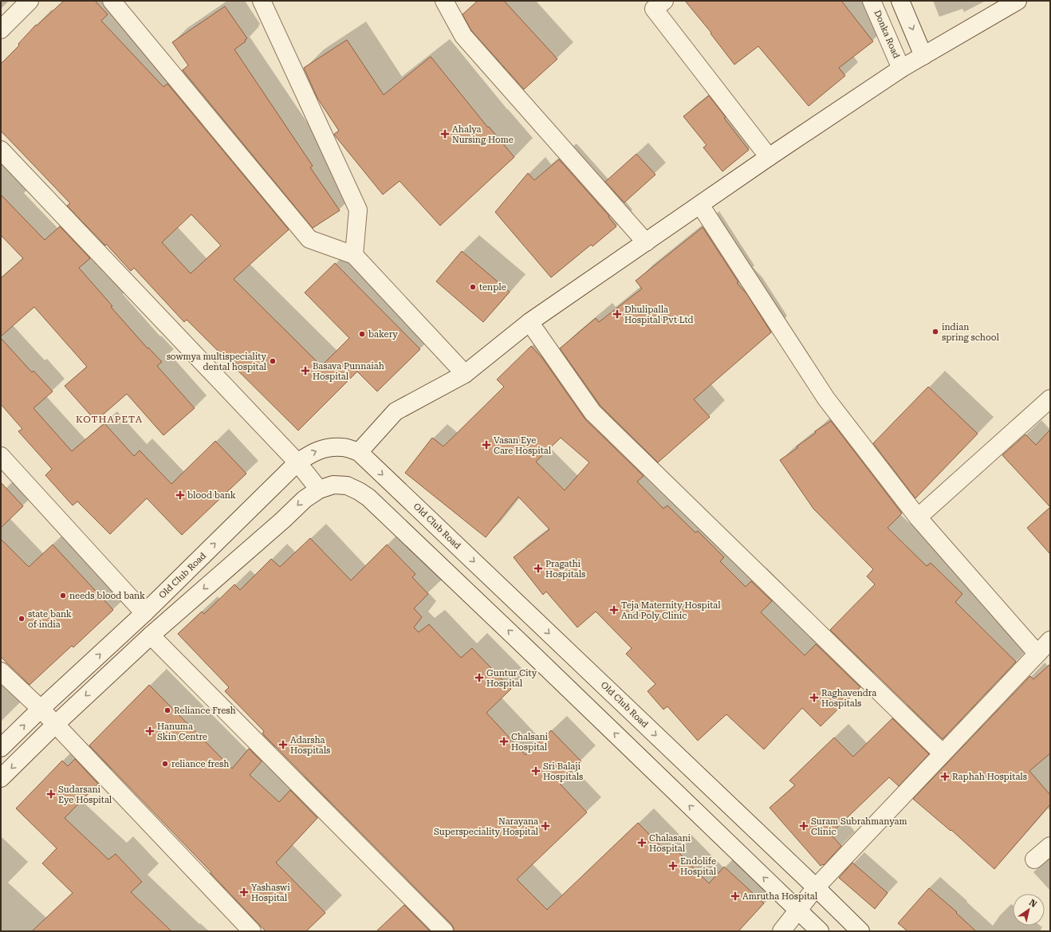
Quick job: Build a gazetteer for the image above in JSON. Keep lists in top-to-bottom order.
{
  "streets": {
    "street": ["Donka Road", "Old Club Road"]
  },
  "districts": ["KOTHAPETA"],
  "places": {
    "health": [
      "Ahalya Nursing Home",
      "Dhulipalla Hospital Pvt Ltd",
      "Basava Punnaiah Hospital",
      "Vasan Eye Care Hospital",
      "blood bank",
      "Pragathi Hospitals",
      "Teja Maternity Hospital And Poly Clinic",
      "Guntur City Hospital",
      "Raghavendra Hospitals",
      "Hanuma Skin Centre",
      "Chalsani Hospital",
      "Adarsha Hospitals",
      "Sri Balaji Hospitals",
      "Raphah Hospitals",
      "Sudarsani Eye Hospital",
      "Narayana Superspeciality Hospital",
      "Suram Subrahmanyam Clinic",
      "Chalasani Hospital",
      "Endolife Hospital",
      "Yashaswi Hospital",
      "Amrutha Hospital"
    ],
    "other": [
      "tenple",
      "indian spring school",
      "bakery",
      "sowmya multispeciality dental hospital",
      "needs blood bank",
      "state bank of india",
      "Reliance Fresh",
      "reliance fresh"
    ]
  },
  "north": "top right"
}
